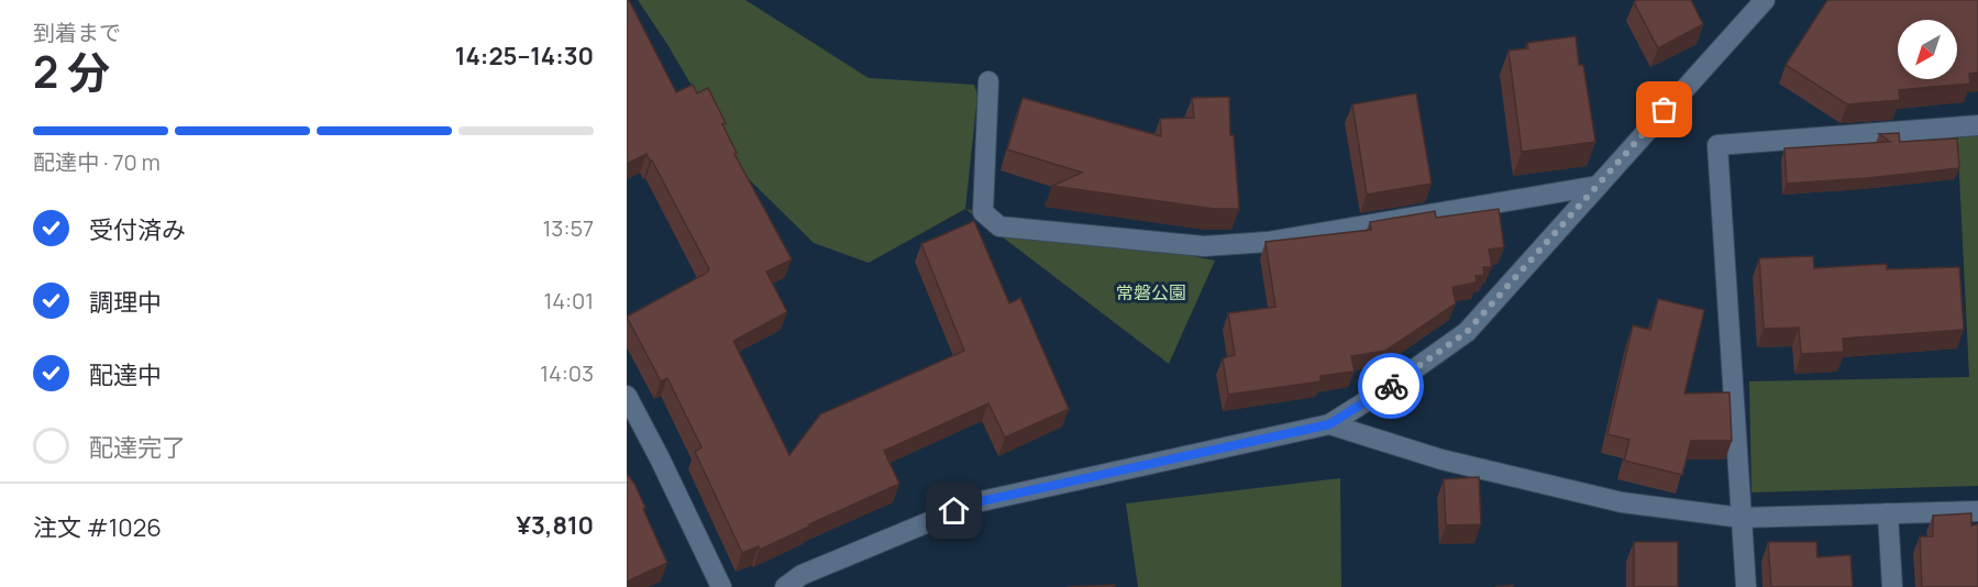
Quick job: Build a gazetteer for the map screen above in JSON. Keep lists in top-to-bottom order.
{
  "parks": ["常磐公園"],
  "north": "bottom left",
  "page": {
    "heading": ["2 分", "到着まで", "14:25–14:30"],
    "panel": ["注文 #1026", "¥3,810"],
    "bar": "配達中 · 70 m",
    "list": [
      ["受付済み", "13:57"],
      ["調理中", "14:01"],
      ["配達中", "14:03"],
      "配達完了"
    ]
  }
}
